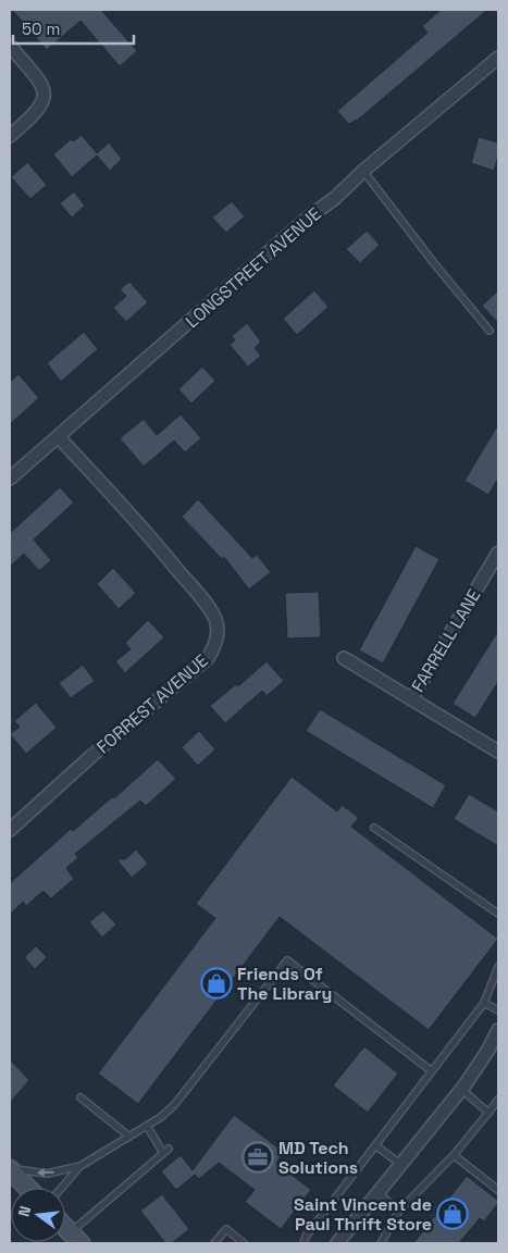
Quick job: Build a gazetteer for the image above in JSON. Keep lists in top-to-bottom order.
{
  "streets": {
    "street": ["LONGSTREET AVENUE", "FARRELL LANE", "FORREST AVENUE"]
  },
  "crossings": [
    ["LONGSTREET AVENUE", "FORREST AVENUE"]
  ],
  "places": {
    "shop": ["Friends Of The Library", "Saint Vincent de Paul Thrift Store"],
    "office": ["MD Tech Solutions"]
  },
  "scale_bar": "50 m",
  "north": "left"
}
